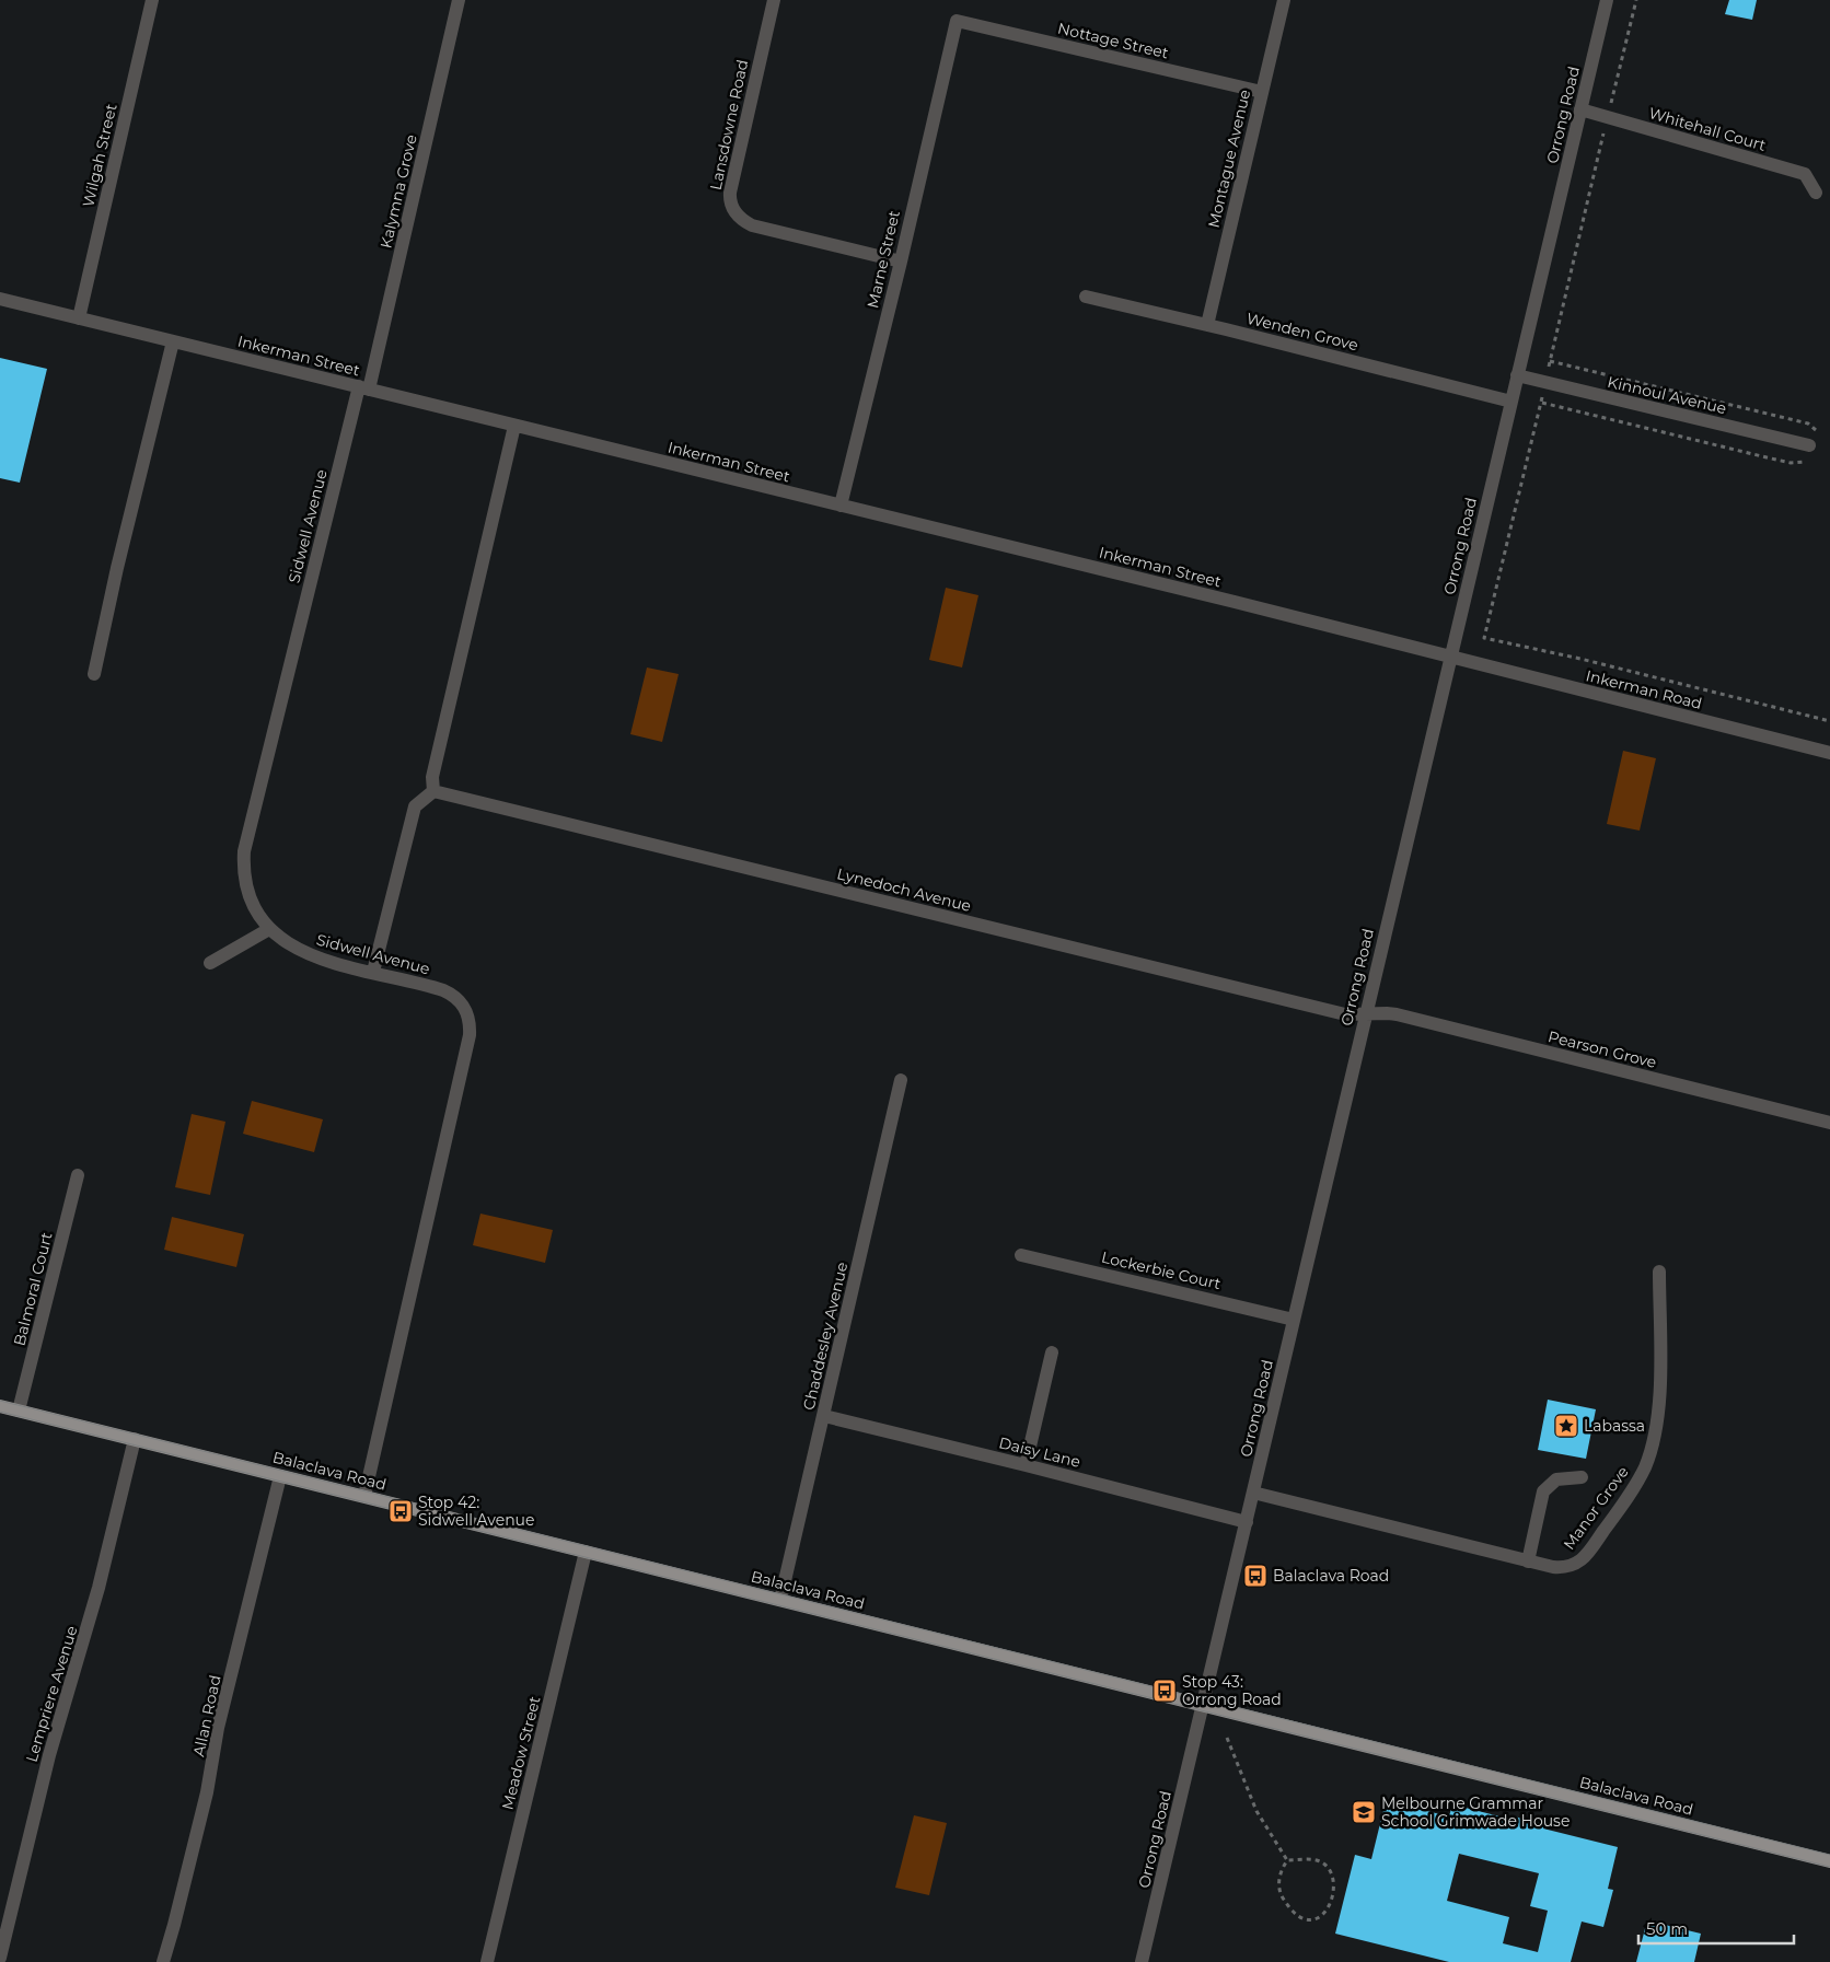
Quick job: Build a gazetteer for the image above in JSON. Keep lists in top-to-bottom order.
{
  "streets": {
    "main road": ["Balaclava Road"],
    "street": [
      "Nottage Street",
      "Orrong Road",
      "Lansdowne Road",
      "Whitehall Court",
      "Wilgah Street",
      "Montague Avenue",
      "Kalymna Grove",
      "Marne Street",
      "Wenden Grove",
      "Inkerman Street",
      "Kinnoul Avenue",
      "Sidwell Avenue",
      "Inkerman Road",
      "Lynedoch Avenue",
      "Pearson Grove",
      "Lockerbie Court",
      "Balmoral Court",
      "Chaddesley Avenue",
      "Daisy Lane",
      "Manor Grove",
      "Lempriere Avenue",
      "Allan Road",
      "Meadow Street"
    ]
  },
  "crossings": [
    ["Nottage Street", "Montague Avenue"],
    ["Nottage Street", "Marne Street"],
    ["Orrong Road", "Whitehall Court"],
    ["Orrong Road", "Wenden Grove"],
    ["Orrong Road", "Inkerman Street"],
    ["Orrong Road", "Kinnoul Avenue"],
    ["Orrong Road", "Inkerman Road"],
    ["Orrong Road", "Lynedoch Avenue"],
    ["Orrong Road", "Pearson Grove"],
    ["Orrong Road", "Lockerbie Court"],
    ["Orrong Road", "Daisy Lane"],
    ["Orrong Road", "Balaclava Road"],
    ["Orrong Road", "Manor Grove"],
    ["Lansdowne Road", "Marne Street"],
    ["Wilgah Street", "Inkerman Street"],
    ["Montague Avenue", "Wenden Grove"],
    ["Kalymna Grove", "Inkerman Street"],
    ["Kalymna Grove", "Sidwell Avenue"],
    ["Marne Street", "Inkerman Street"],
    ["Inkerman Street", "Sidwell Avenue"],
    ["Inkerman Street", "Inkerman Road"],
    ["Sidwell Avenue", "Balaclava Road"],
    ["Lynedoch Avenue", "Pearson Grove"],
    ["Balmoral Court", "Balaclava Road"],
    ["Chaddesley Avenue", "Daisy Lane"],
    ["Chaddesley Avenue", "Balaclava Road"],
    ["Balaclava Road", "Lempriere Avenue"],
    ["Balaclava Road", "Allan Road"],
    ["Balaclava Road", "Meadow Street"]
  ],
  "places": {
    "place": ["Labassa"],
    "bus stop": ["Stop 42: Sidwell Avenue", "Balaclava Road", "Stop 43: Orrong Road"],
    "school or university": ["Melbourne Grammar School Grimwade House"]
  },
  "scale_bar": "50 m"
}
